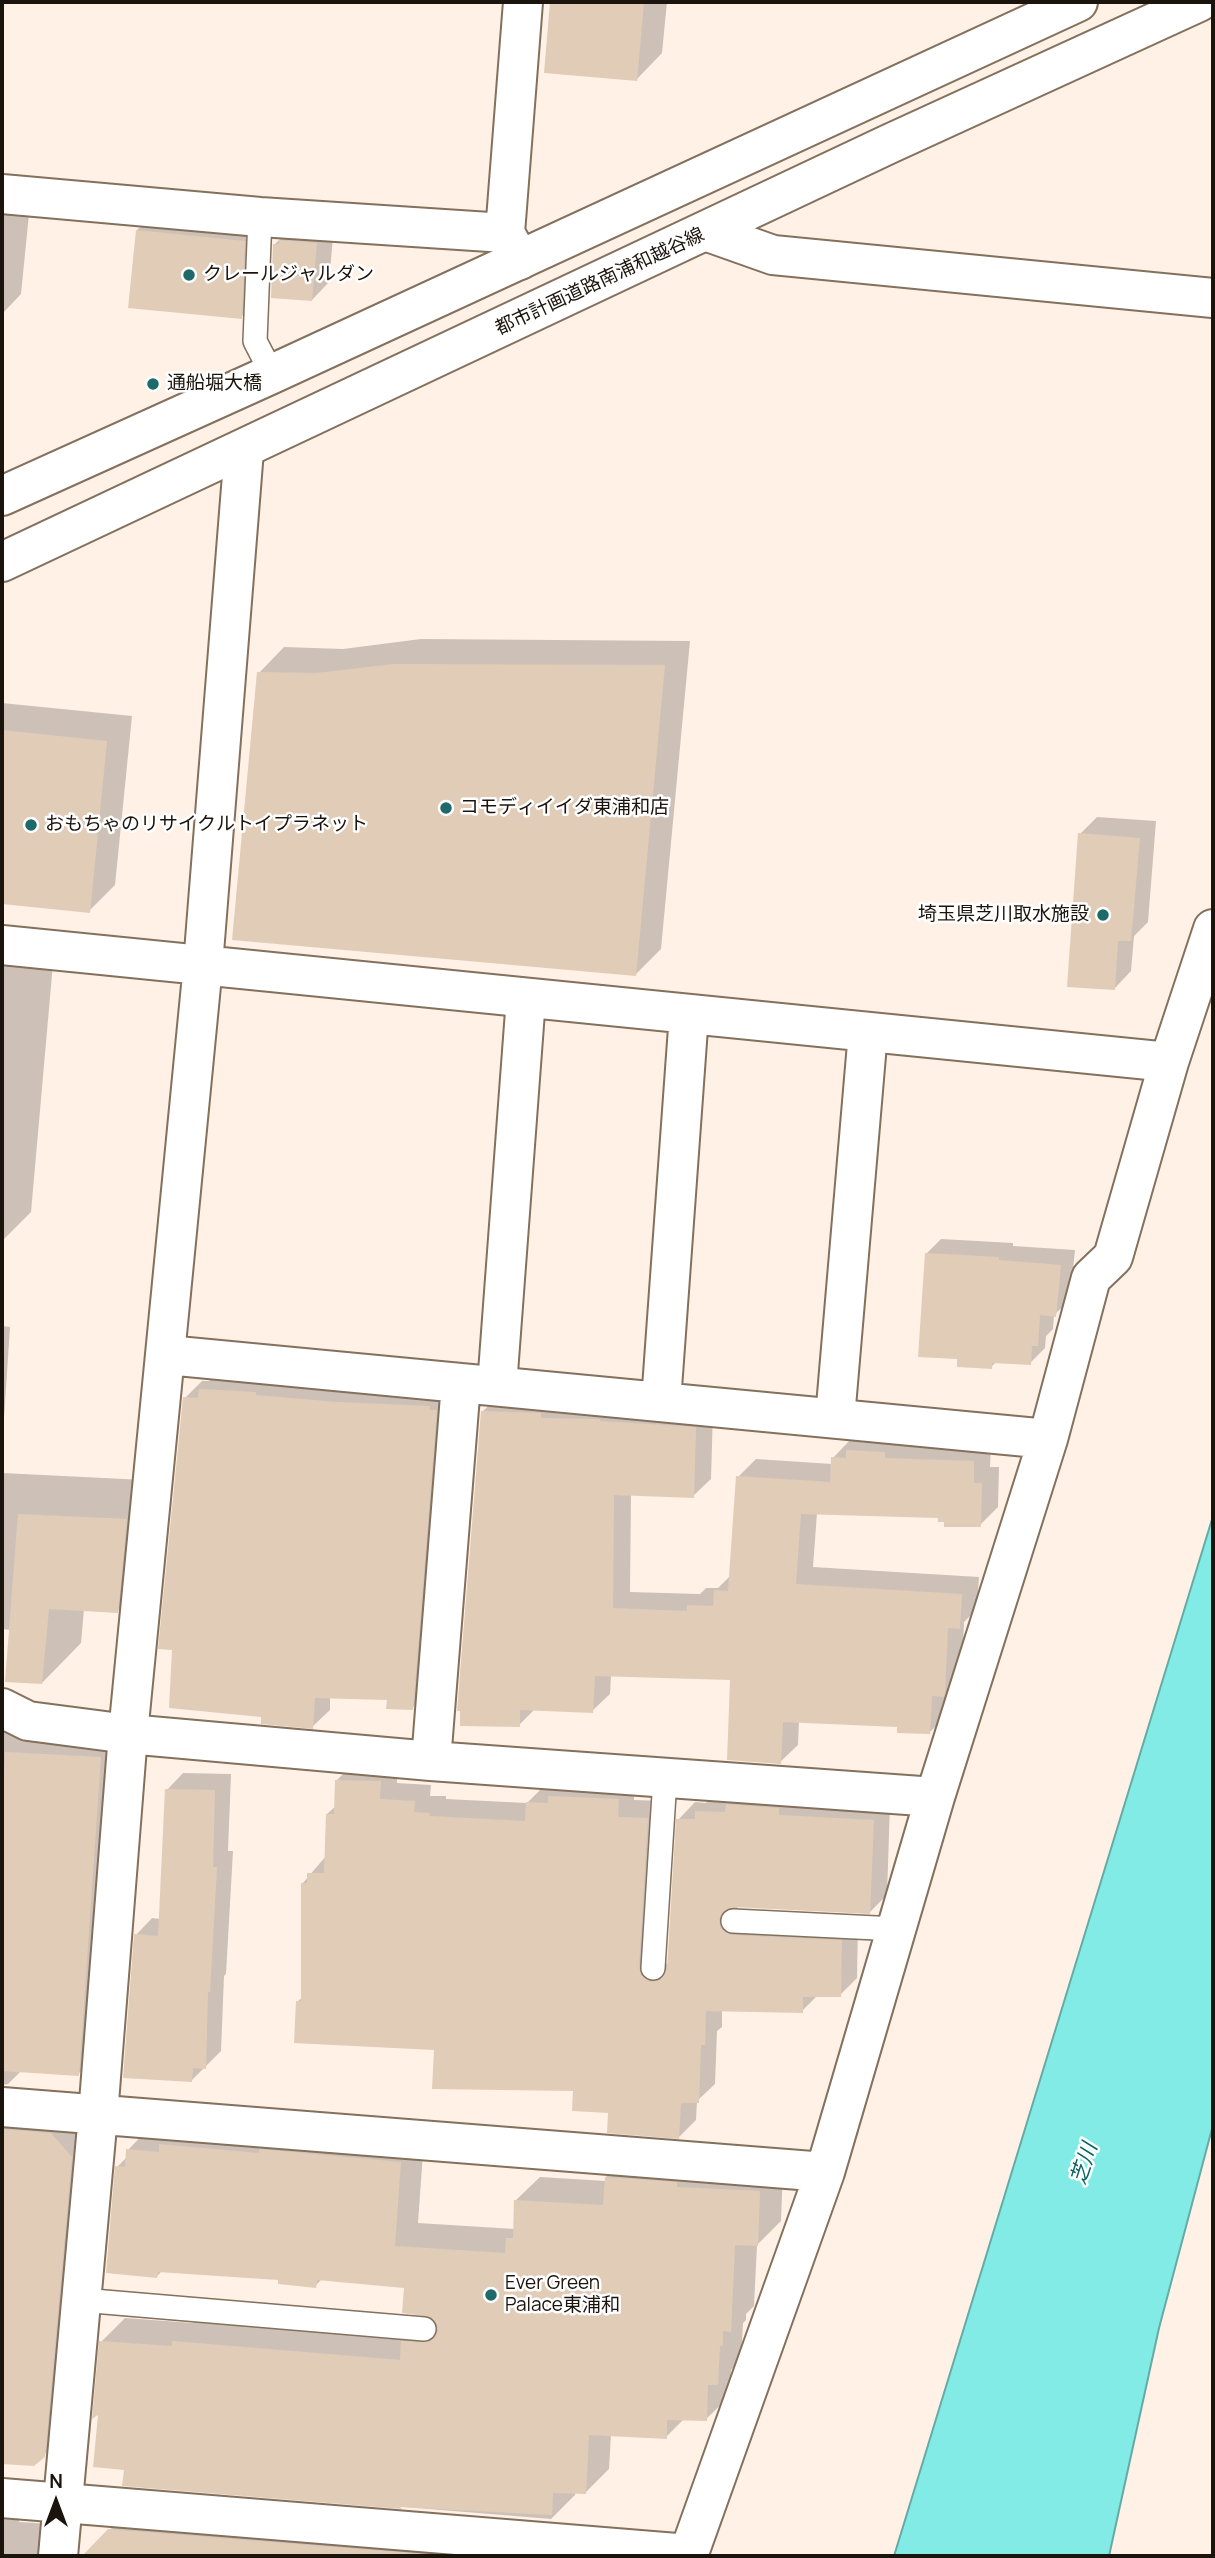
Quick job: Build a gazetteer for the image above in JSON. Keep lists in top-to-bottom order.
{
  "streets": {
    "street": ["都市計画道路南浦和越谷線"]
  },
  "water": ["芝川"],
  "places": [
    "クレールジャルダン",
    "通船堀大橋",
    "コモディイイダ東浦和店",
    "おもちゃのリサイクルトイプラネット",
    "埼玉県芝川取水施設",
    "Ever Green Palace東浦和"
  ],
  "north": "top"
}
